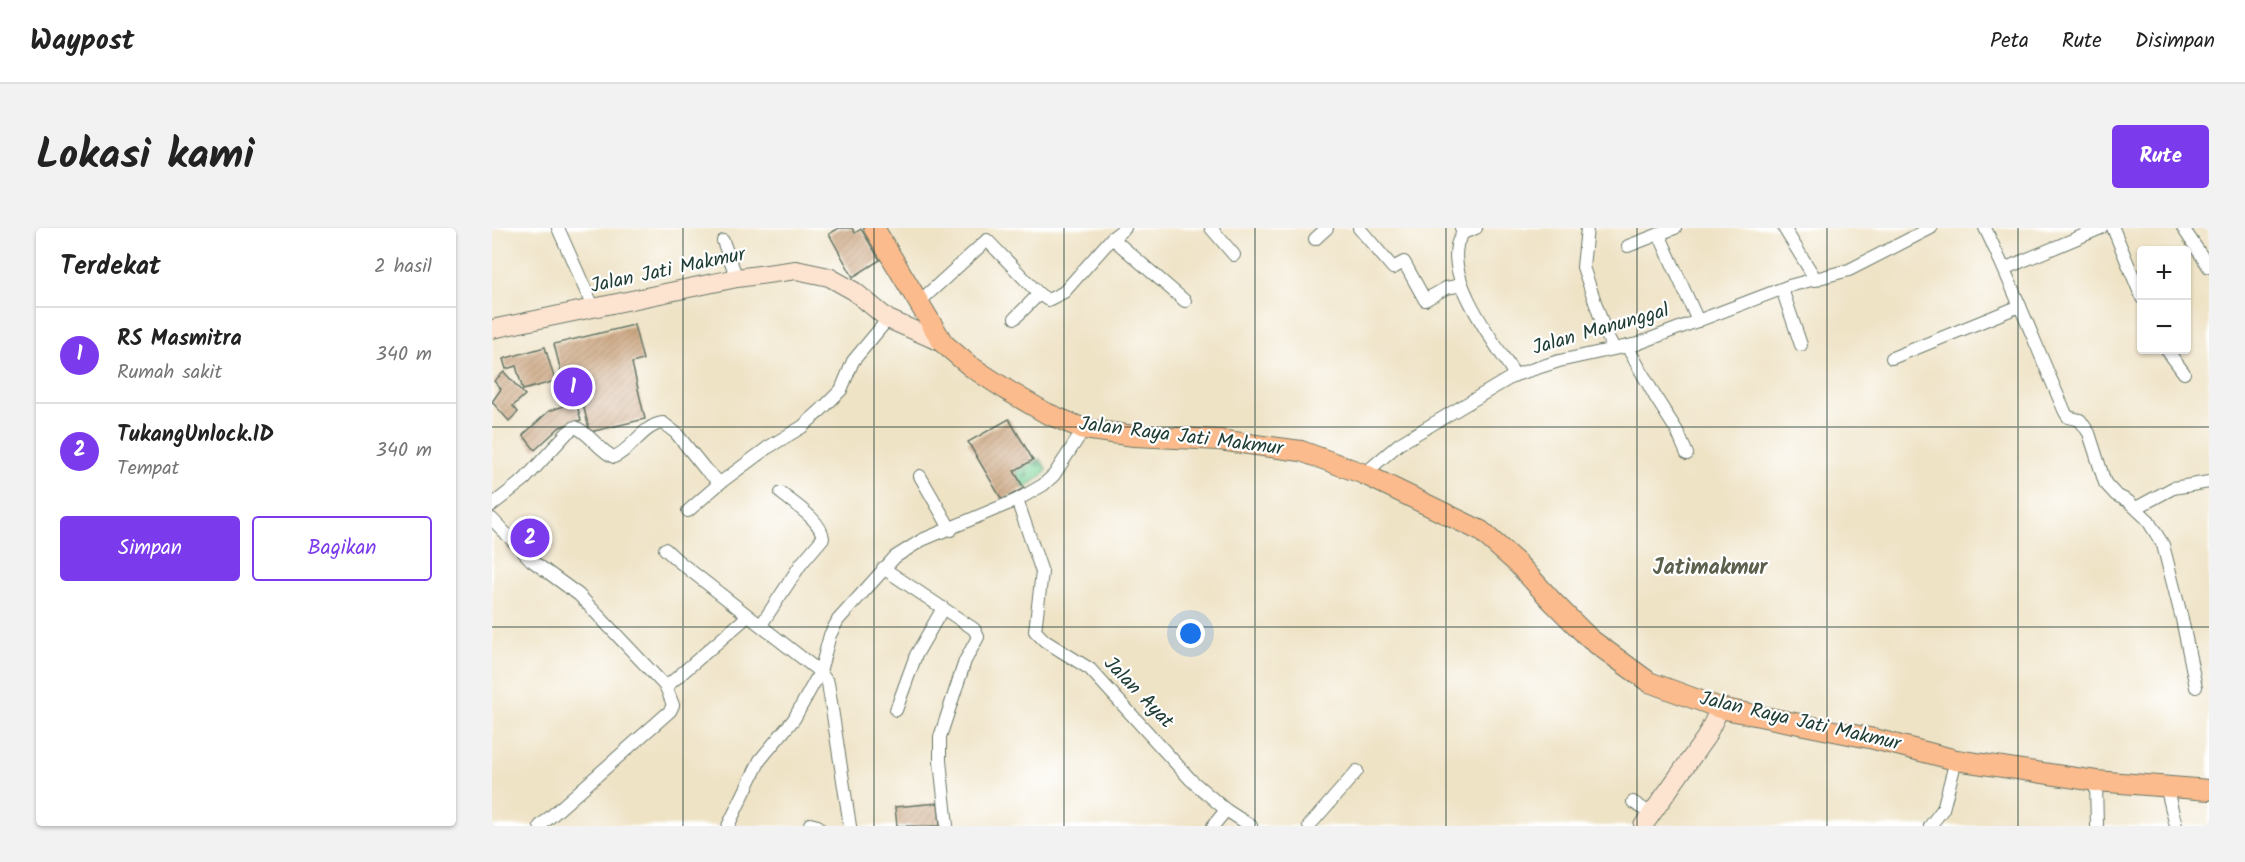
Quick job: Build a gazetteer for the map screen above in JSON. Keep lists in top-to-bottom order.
{
  "streets": {
    "main road": ["Jalan Jati Makmur", "Jalan Raya Jati Makmur"],
    "street": ["Jalan Manunggal", "Jalan Ayat"]
  },
  "crossings": [
    ["Jalan Jati Makmur", "Jalan Raya Jati Makmur"],
    ["Jalan Manunggal", "Jalan Raya Jati Makmur"]
  ],
  "districts": ["Jatimakmur"],
  "page": {
    "header": "Waypost",
    "nav": ["Peta", "Rute", "Disimpan"],
    "title": "Lokasi kami",
    "buttons": [
      "Rute",
      ["Simpan", "Bagikan"]
    ],
    "heading": ["Terdekat", "2 hasil"],
    "map_buttons": ["+", "−"],
    "list": [
      {
        "mark": "1",
        "name": "RS Masmitra",
        "note": "Rumah sakit",
        "value": "340 m"
      },
      {
        "mark": "2",
        "name": "TukangUnlock.ID",
        "note": "Tempat",
        "value": "340 m"
      }
    ],
    "pins": ["1", "2"]
  }
}
